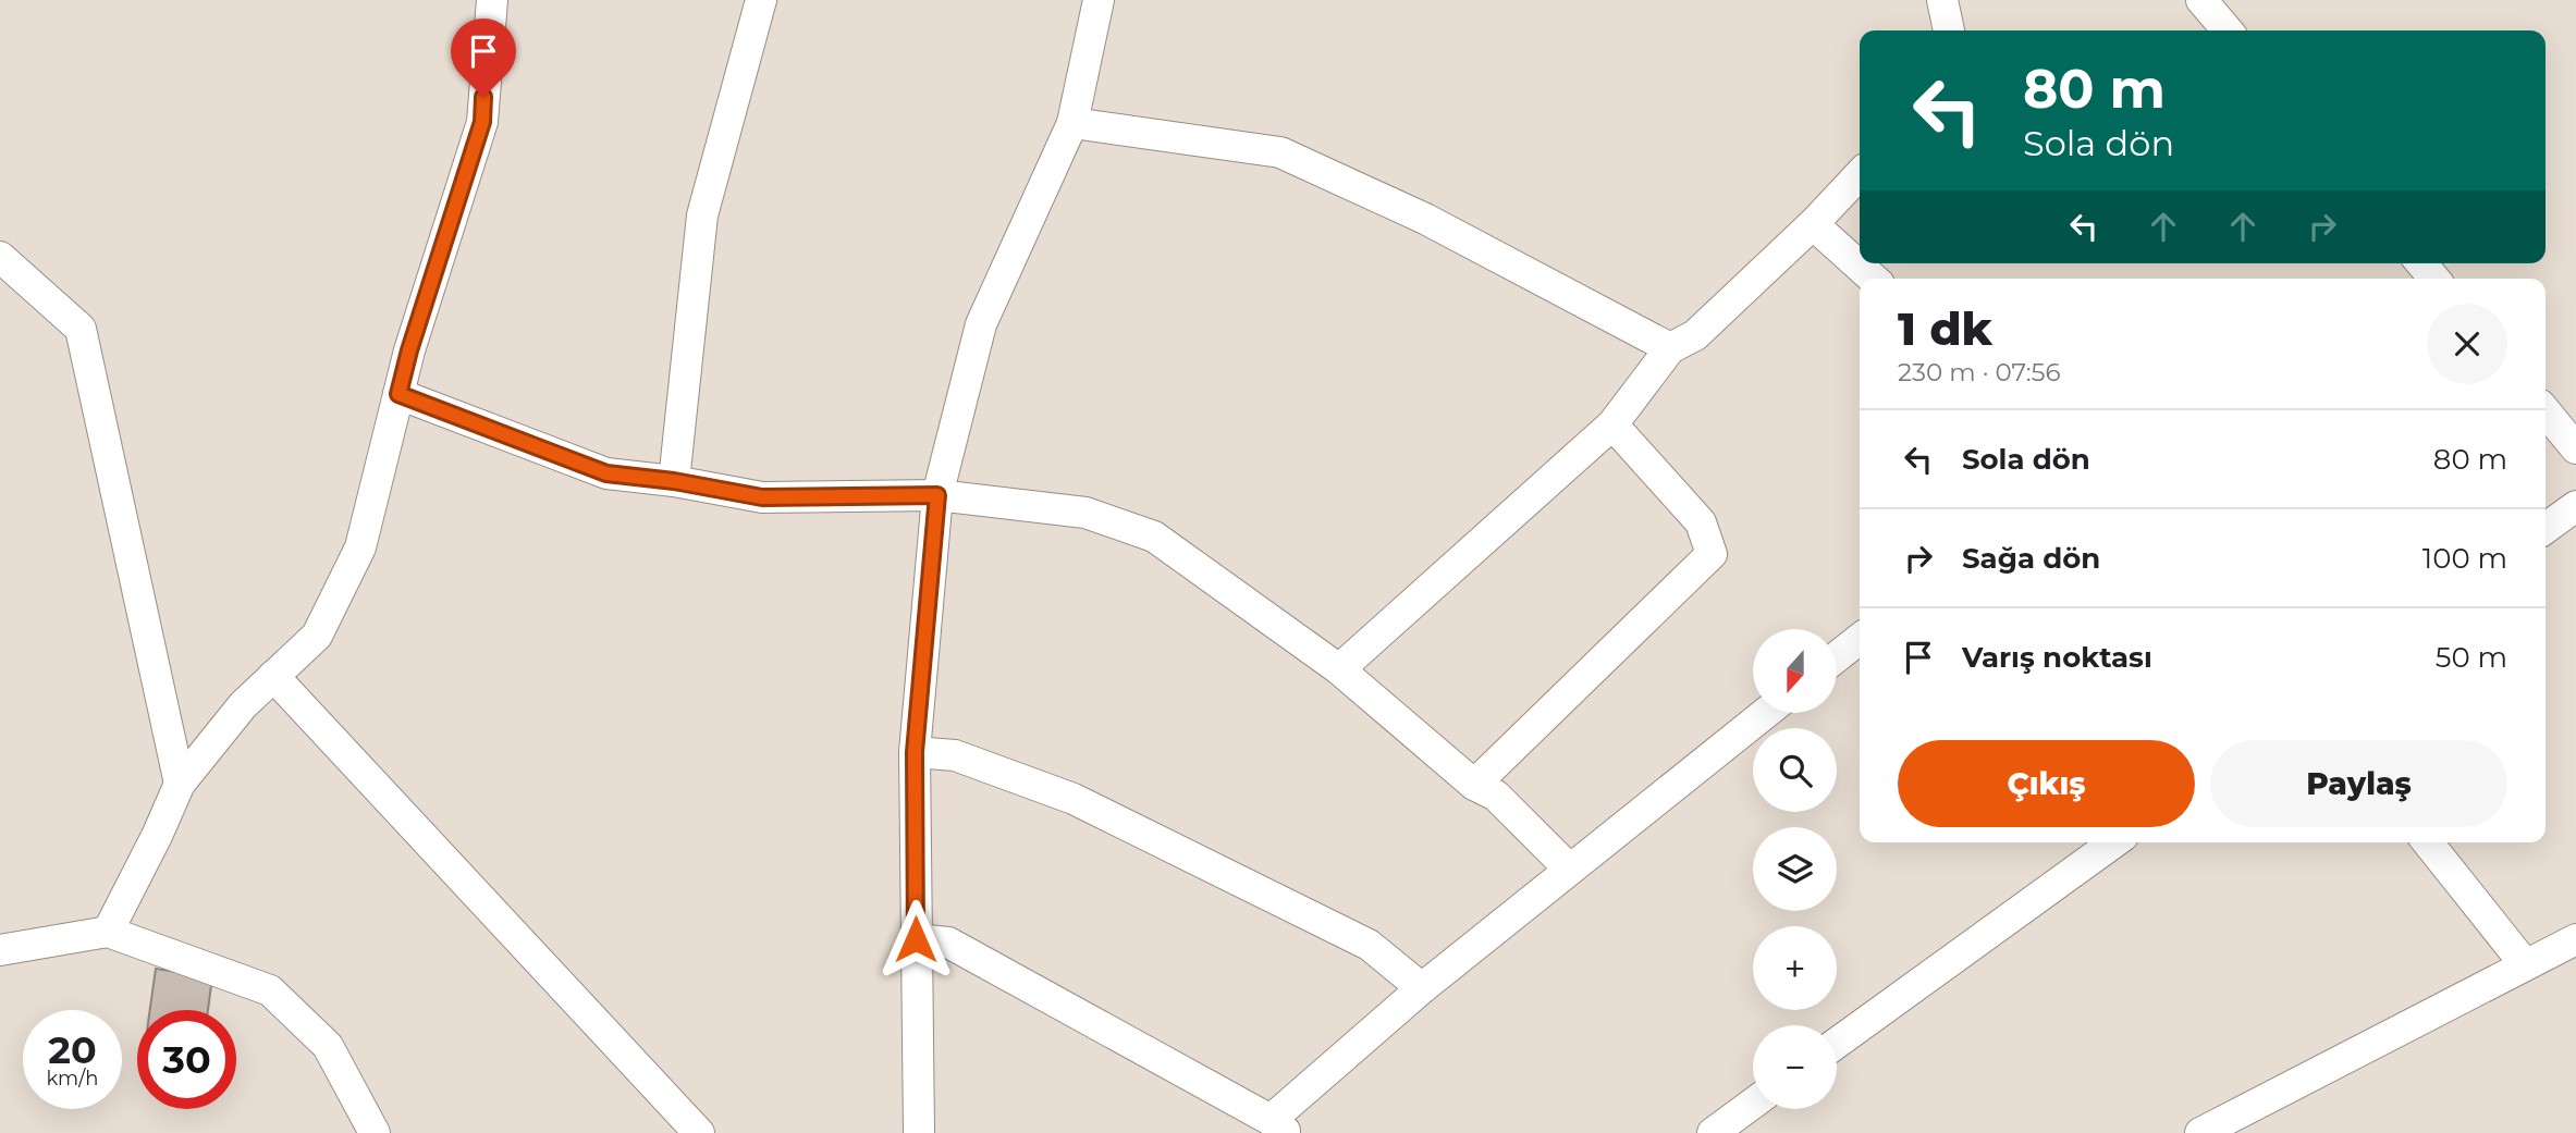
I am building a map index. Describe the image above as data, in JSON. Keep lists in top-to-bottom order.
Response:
{
  "north": "bottom",
  "page": {
    "turn": ["80 m", "Sola dön"],
    "heading": ["1 dk", "230 m · 07:56"],
    "list": [
      {
        "name": "Sola dön",
        "value": "80 m"
      },
      {
        "name": "Sağa dön",
        "value": "100 m"
      },
      {
        "name": "Varış noktası",
        "value": "50 m"
      }
    ],
    "map_buttons": ["+", "−"],
    "buttons": ["Çıkış", "Paylaş"],
    "speed": "20 km/h",
    "limit": "30"
  }
}
